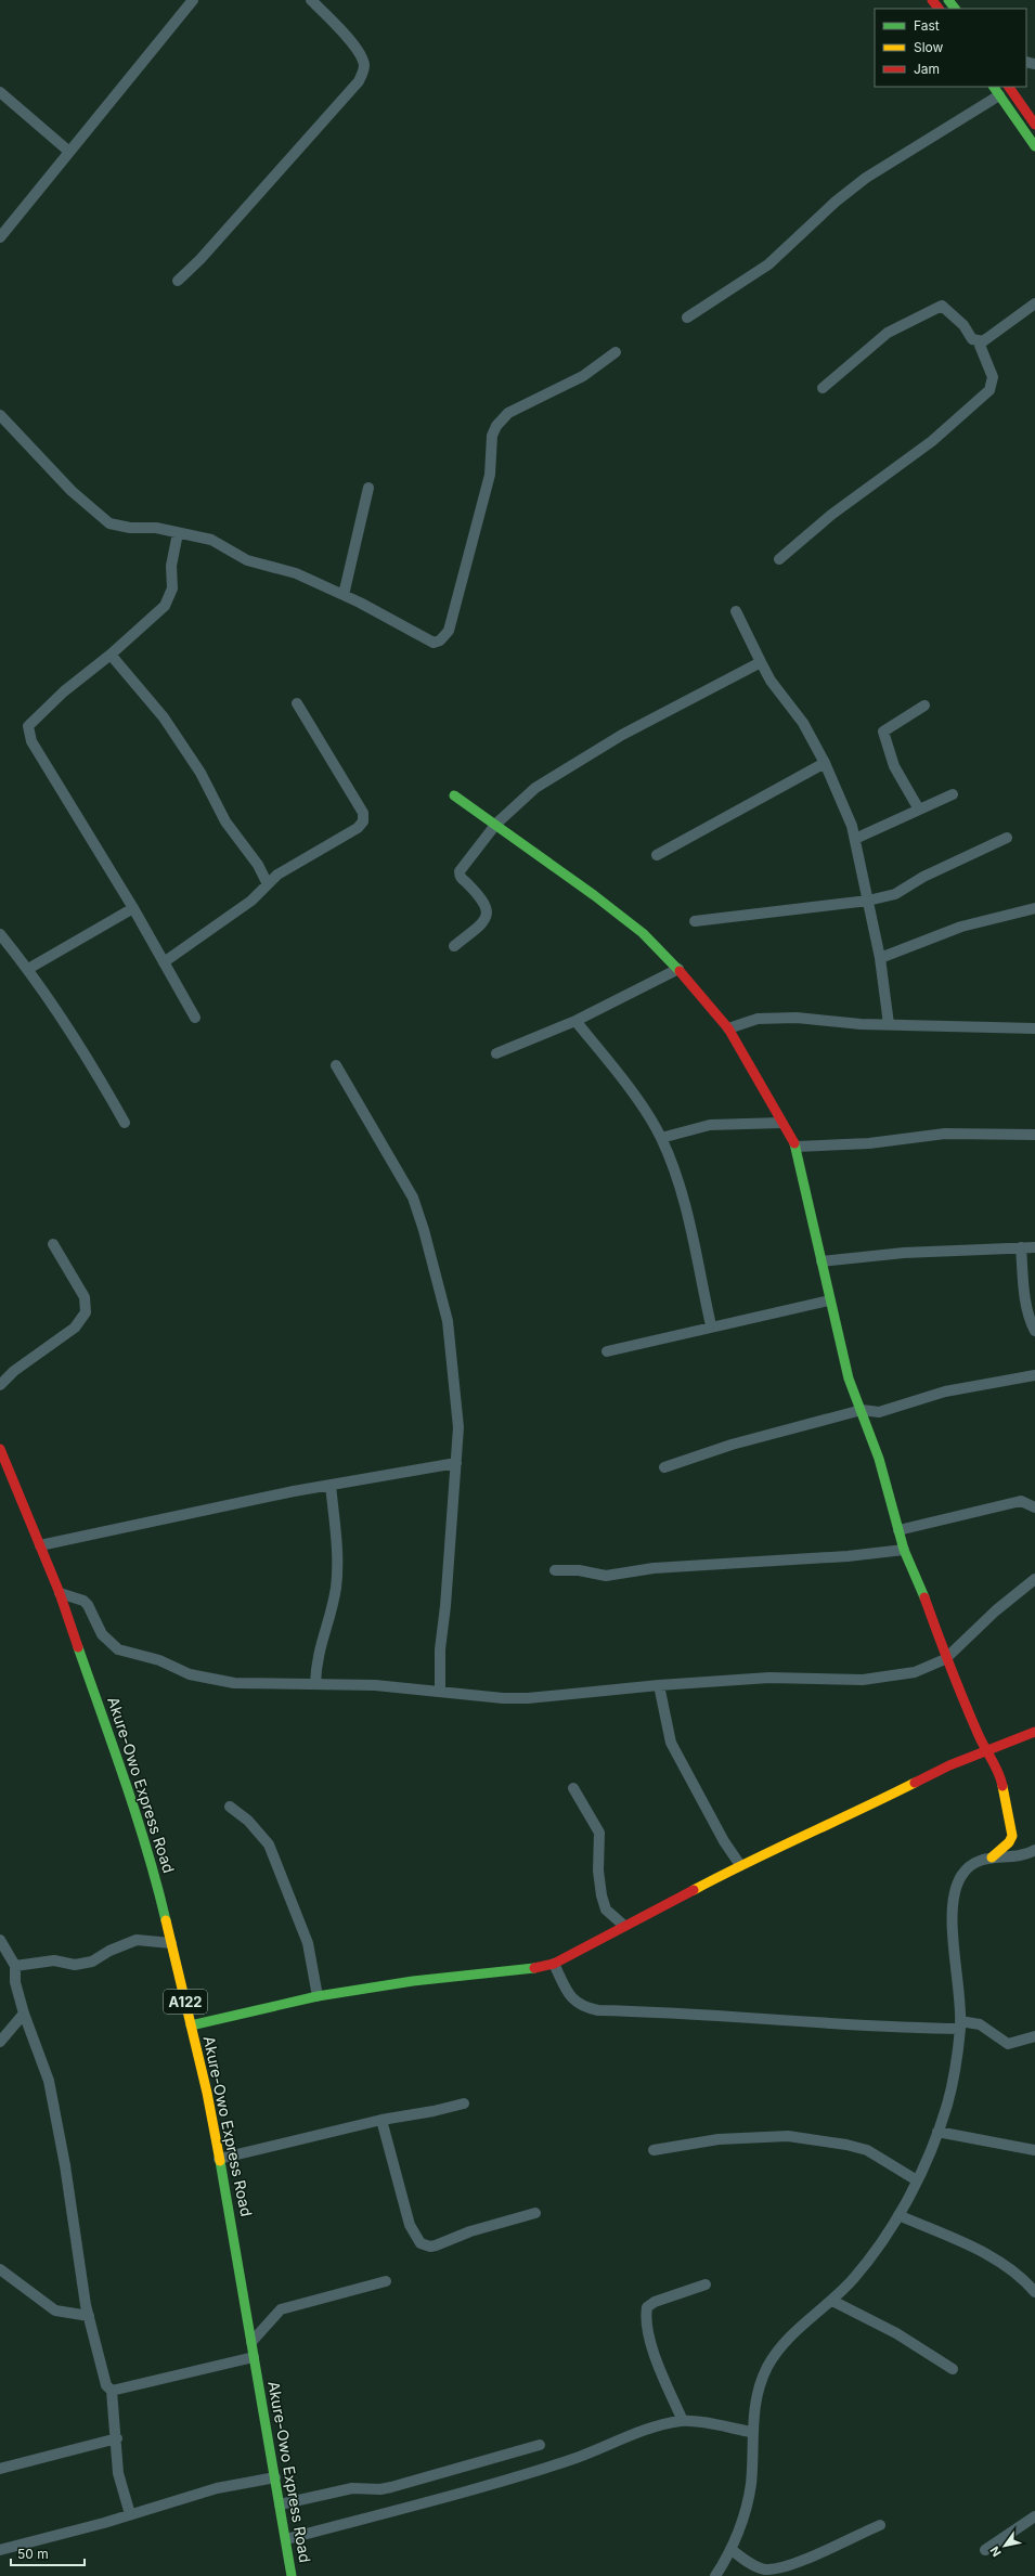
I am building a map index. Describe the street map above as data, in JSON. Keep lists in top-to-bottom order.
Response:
{
  "streets": {
    "main road": ["Akure-Owo Express Road", "A122"]
  },
  "legend": ["Fast", "Slow", "Jam"],
  "scale_bar": "50 m",
  "north": "bottom left"
}
